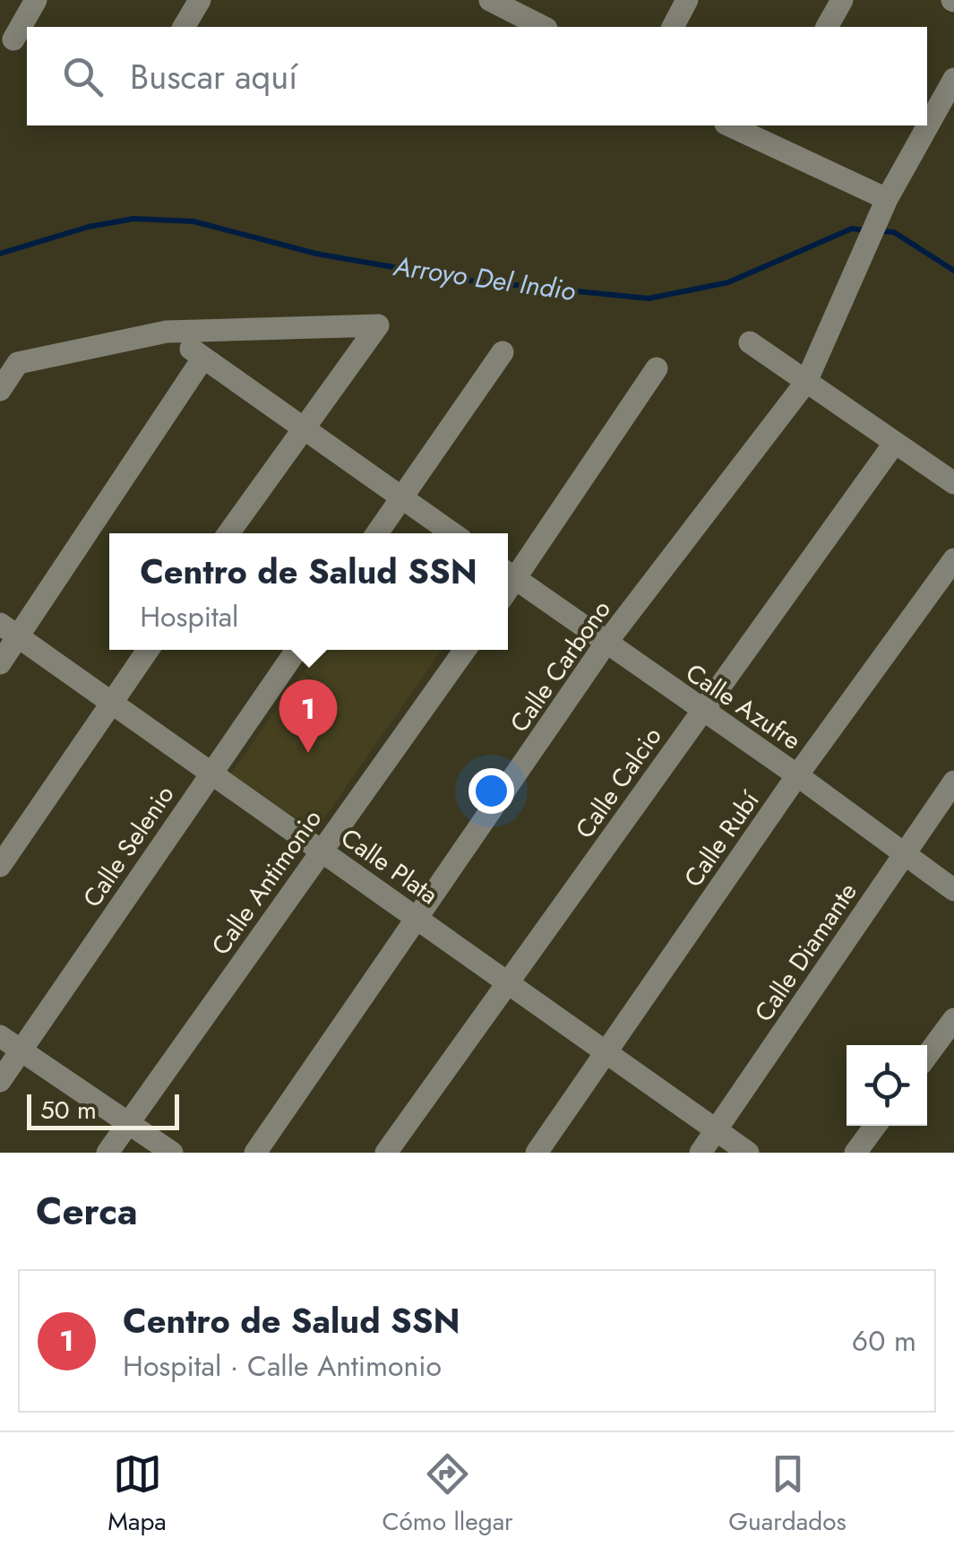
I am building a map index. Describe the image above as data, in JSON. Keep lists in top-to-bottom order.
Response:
{
  "streets": {
    "street": [
      "Calle Carbono",
      "Calle Azufre",
      "Calle Calcio",
      "Calle Rubí",
      "Calle Selenio",
      "Calle Plata",
      "Calle Antimonio",
      "Calle Diamante"
    ]
  },
  "crossings": [
    ["Calle Carbono", "Calle Azufre"],
    ["Calle Carbono", "Calle Plata"],
    ["Calle Azufre", "Calle Calcio"],
    ["Calle Azufre", "Calle Rubí"],
    ["Calle Azufre", "Calle Diamante"],
    ["Calle Calcio", "Calle Plata"],
    ["Calle Rubí", "Calle Plata"],
    ["Calle Selenio", "Calle Plata"],
    ["Calle Plata", "Calle Antimonio"],
    ["Calle Plata", "Calle Diamante"]
  ],
  "water": ["Arroyo Del Indio"],
  "scale_bar": "50 m",
  "page": {
    "search": "Buscar aquí",
    "popup": ["Centro de Salud SSN", "Hospital"],
    "pins": "1",
    "scale": "50 m",
    "heading": "Cerca",
    "list": [
      {
        "mark": "1",
        "name": "Centro de Salud SSN",
        "note": "Hospital · Calle Antimonio",
        "value": "60 m"
      }
    ],
    "nav": ["Mapa", "Cómo llegar", "Guardados"]
  }
}
